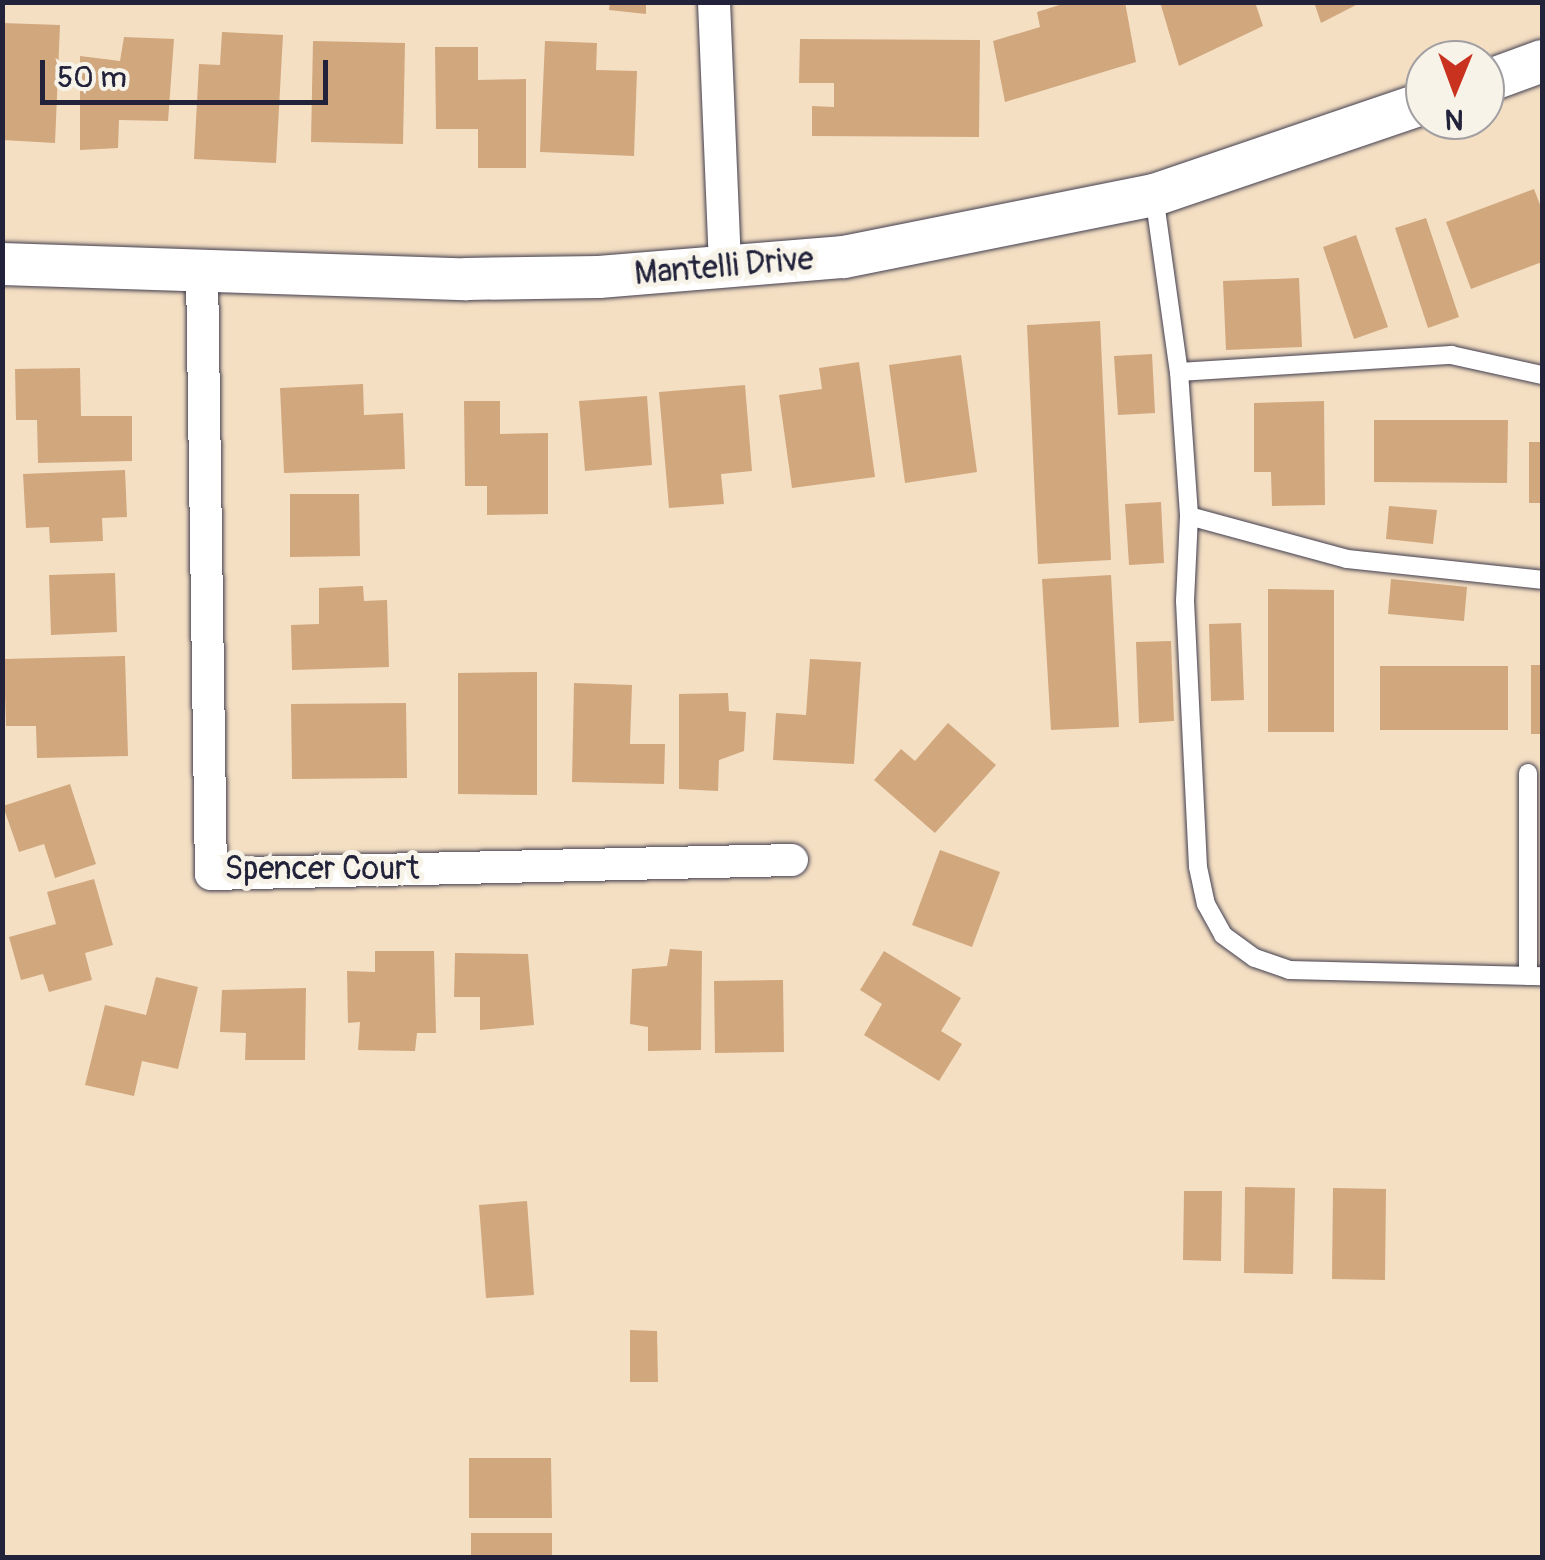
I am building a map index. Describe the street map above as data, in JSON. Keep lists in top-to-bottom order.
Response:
{
  "streets": {
    "street": ["Mantelli Drive", "Spencer Court"]
  },
  "crossings": [
    ["Mantelli Drive", "Spencer Court"]
  ],
  "scale_bar": "50 m",
  "north": "bottom"
}
